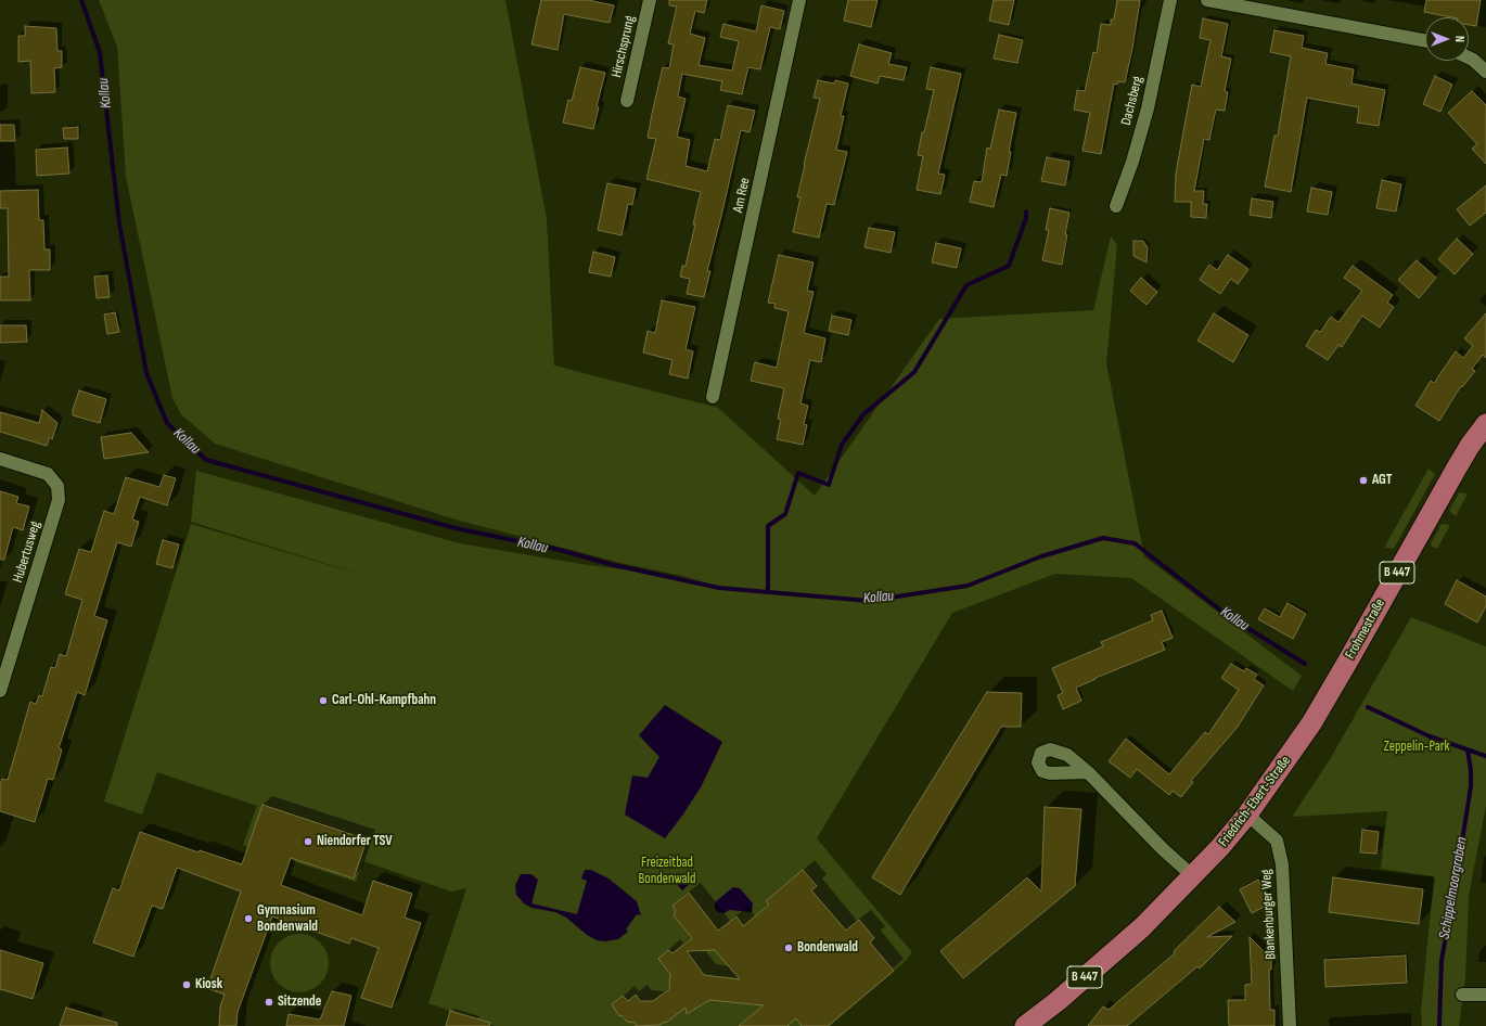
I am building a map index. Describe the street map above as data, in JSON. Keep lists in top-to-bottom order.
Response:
{
  "streets": {
    "main road": ["B 447", "Frohmestraße", "Friedrich-Ebert-Straße"],
    "street": [
      "Hirschsprung",
      "Dachsberg",
      "Am Ree",
      "Hubertusweg",
      "Blankenburger Weg"
    ]
  },
  "crossings": [
    ["Frohmestraße", "Friedrich-Ebert-Straße"],
    ["Friedrich-Ebert-Straße", "Blankenburger Weg"]
  ],
  "water": ["Kollau", "Schippelmoorgraben"],
  "parks": ["Zeppelin-Park", "Freizeitbad Bondenwald"],
  "places": [
    "AGT",
    "Carl-Ohl-Kampfbahn",
    "Niendorfer TSV",
    "Gymnasium Bondenwald",
    "Bondenwald",
    "Kiosk",
    "Sitzende"
  ],
  "north": "right"
}
